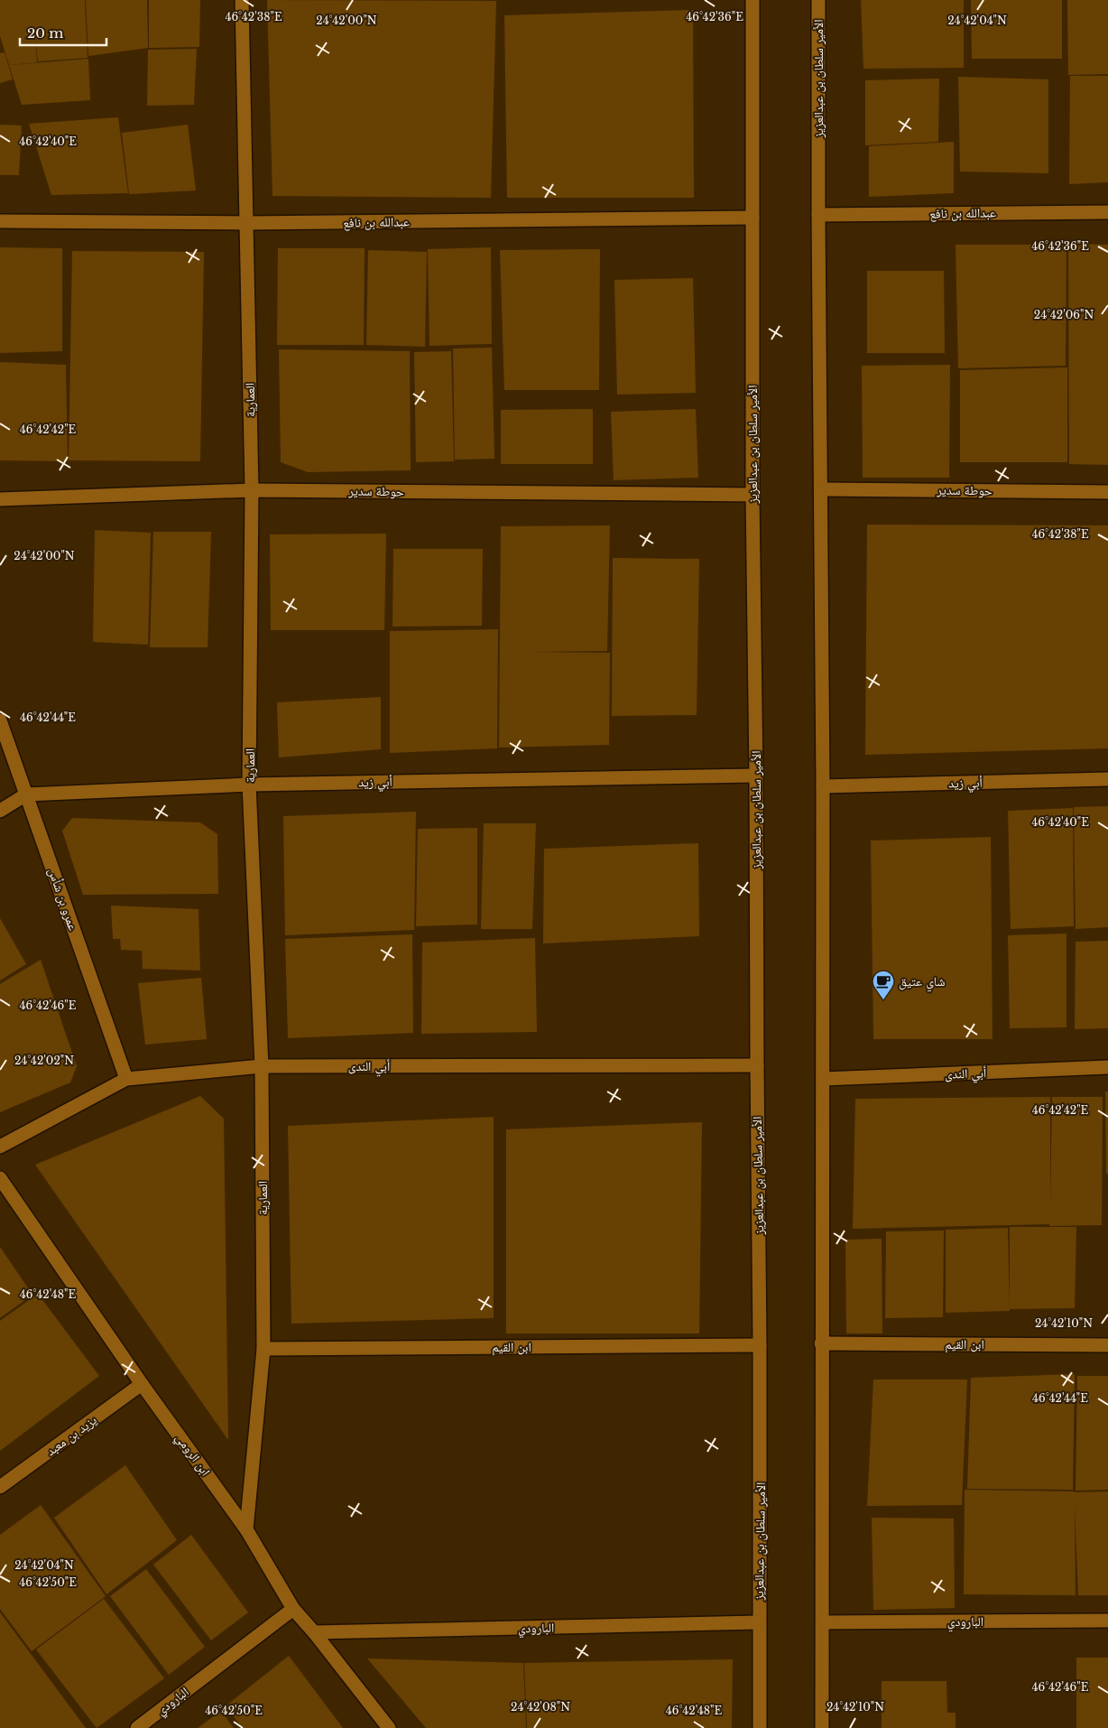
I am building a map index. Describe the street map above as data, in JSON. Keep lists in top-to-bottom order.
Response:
{
  "streets": {
    "street": [
      "الأمير سلطان بن عبدالعزيز",
      "عبدالله بن نافع",
      "العمارية",
      "حوطة سدير",
      "أبي زيد",
      "عمرو بن شأس",
      "أبي الندى",
      "ابن القيم",
      "يزيد بن معبد",
      "ابن الرومي",
      "البارودي"
    ]
  },
  "crossings": [
    ["الأمير سلطان بن عبدالعزيز", "عبدالله بن نافع"],
    ["الأمير سلطان بن عبدالعزيز", "حوطة سدير"],
    ["الأمير سلطان بن عبدالعزيز", "أبي زيد"],
    ["الأمير سلطان بن عبدالعزيز", "أبي الندى"],
    ["الأمير سلطان بن عبدالعزيز", "ابن القيم"],
    ["الأمير سلطان بن عبدالعزيز", "البارودي"],
    ["عبدالله بن نافع", "العمارية"],
    ["العمارية", "حوطة سدير"],
    ["العمارية", "أبي زيد"],
    ["العمارية", "أبي الندى"],
    ["العمارية", "ابن القيم"],
    ["العمارية", "ابن الرومي"],
    ["أبي زيد", "عمرو بن شأس"],
    ["عمرو بن شأس", "أبي الندى"],
    ["يزيد بن معبد", "ابن الرومي"],
    ["ابن الرومي", "البارودي"]
  ],
  "places": {
    "cafe": ["شاي عتيق"]
  },
  "scale_bar": "20 m",
  "coordinates": [
    "46°42'36\"E",
    "46°42'38\"E",
    "24°42'00\"N",
    "24°42'04\"N",
    "46°42'40\"E",
    "24°42'06\"N",
    "46°42'42\"E",
    "46°42'44\"E",
    "46°42'46\"E",
    "24°42'02\"N",
    "46°42'48\"E",
    "24°42'10\"N",
    "46°42'50\"E",
    "24°42'08\"N"
  ]
}
